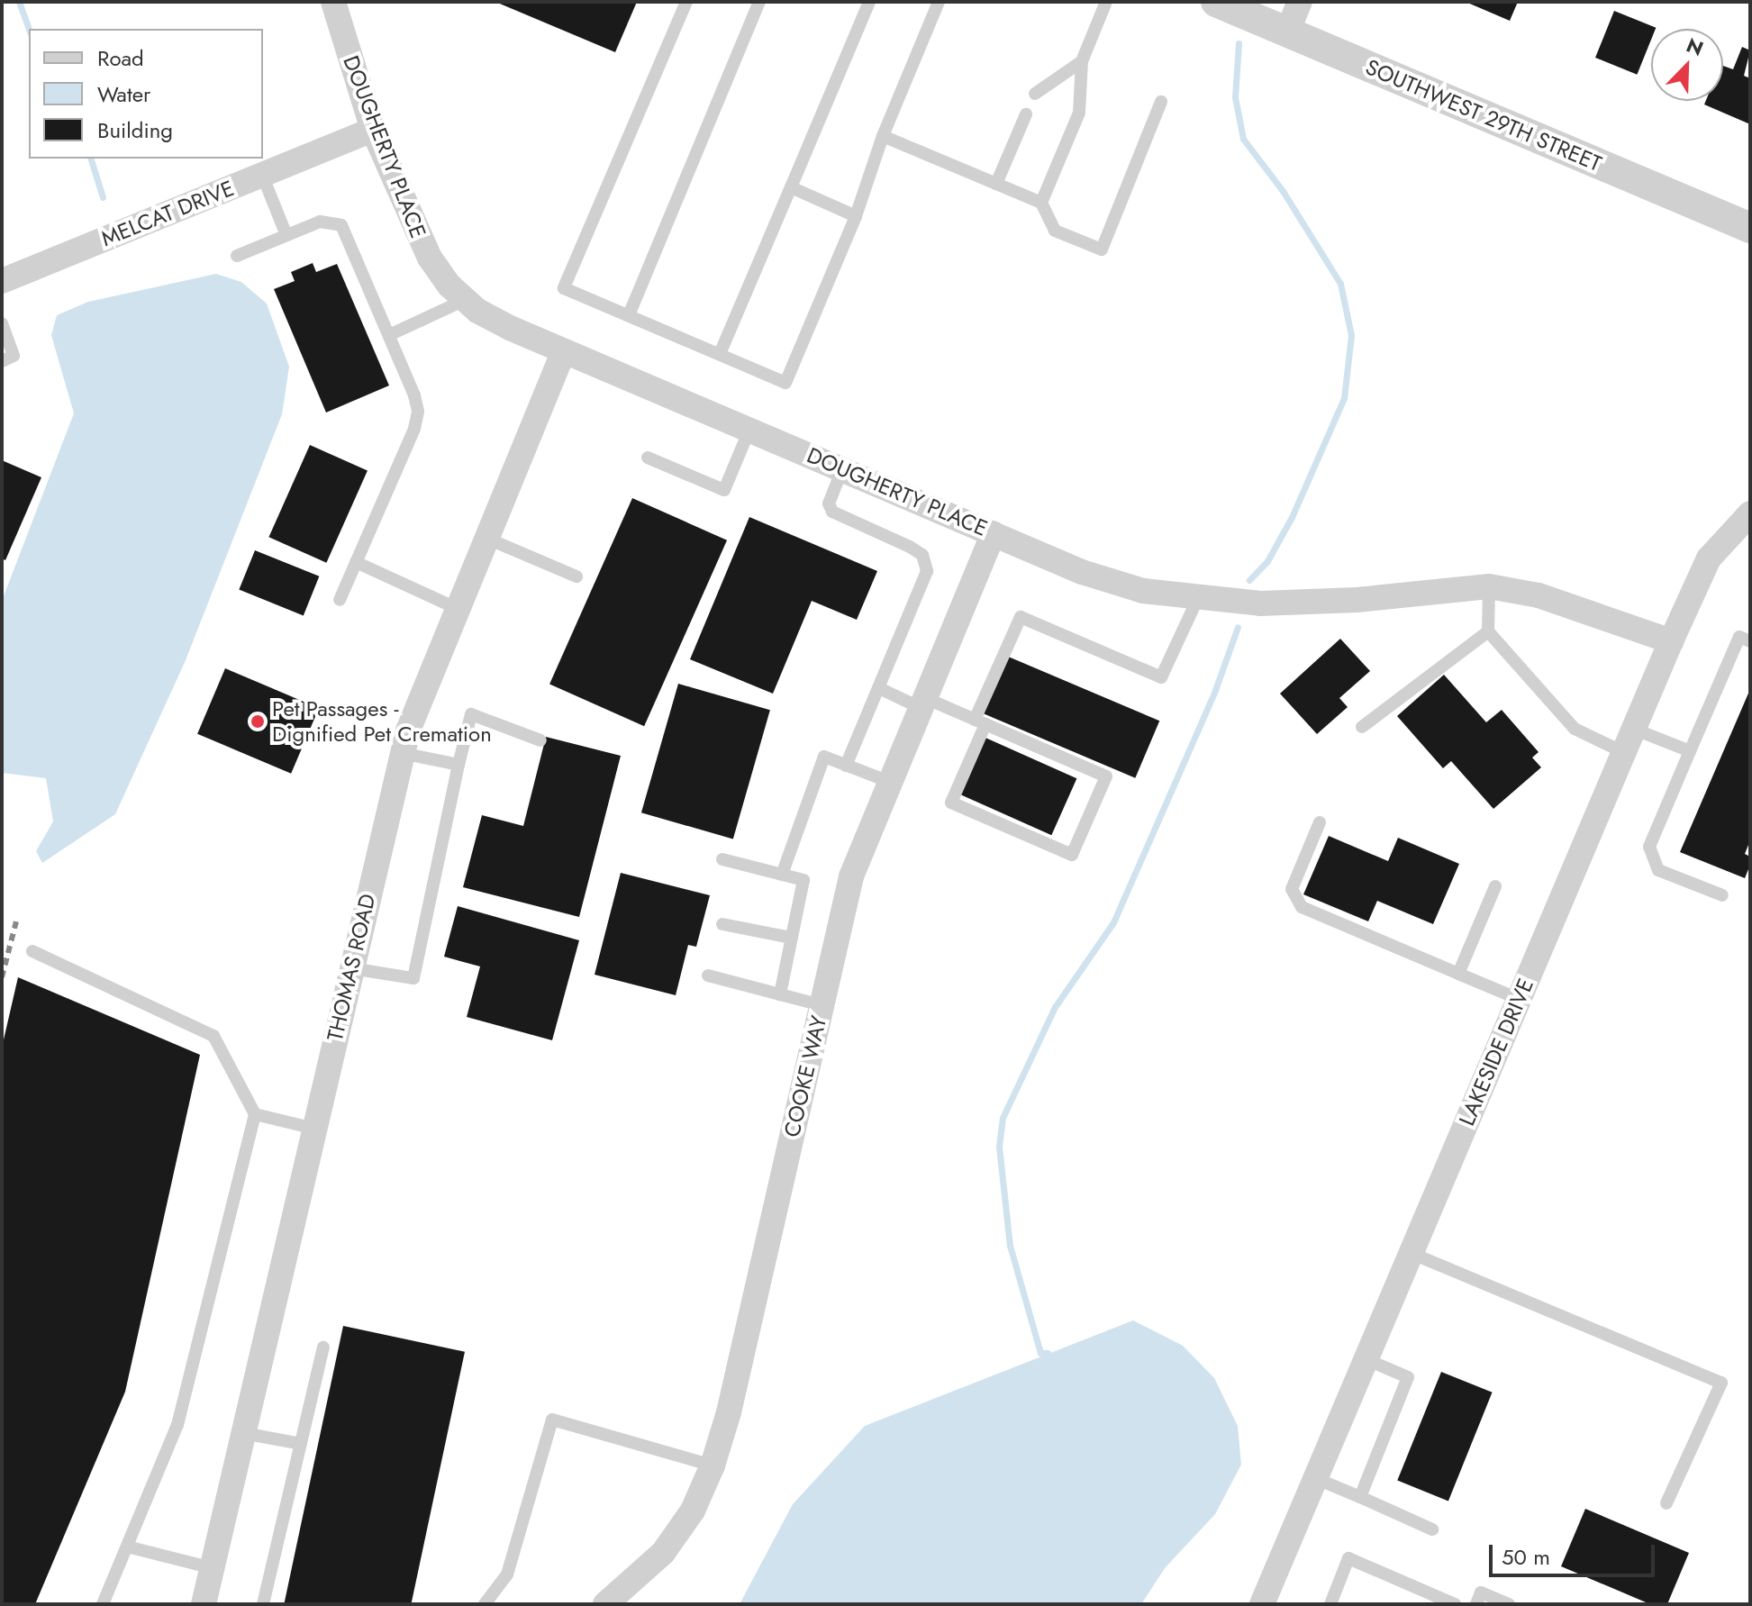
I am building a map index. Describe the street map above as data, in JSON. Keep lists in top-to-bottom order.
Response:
{
  "streets": {
    "street": [
      "SOUTHWEST 29TH STREET",
      "DOUGHERTY PLACE",
      "MELCAT DRIVE",
      "THOMAS ROAD",
      "LAKESIDE DRIVE",
      "COOKE WAY"
    ]
  },
  "crossings": [
    ["DOUGHERTY PLACE", "MELCAT DRIVE"],
    ["DOUGHERTY PLACE", "THOMAS ROAD"],
    ["DOUGHERTY PLACE", "LAKESIDE DRIVE"],
    ["DOUGHERTY PLACE", "COOKE WAY"]
  ],
  "places": ["Pet Passages - Dignified Pet Cremation"],
  "legend": ["Road", "Water", "Building"],
  "scale_bar": "50 m",
  "north": "top right"
}
